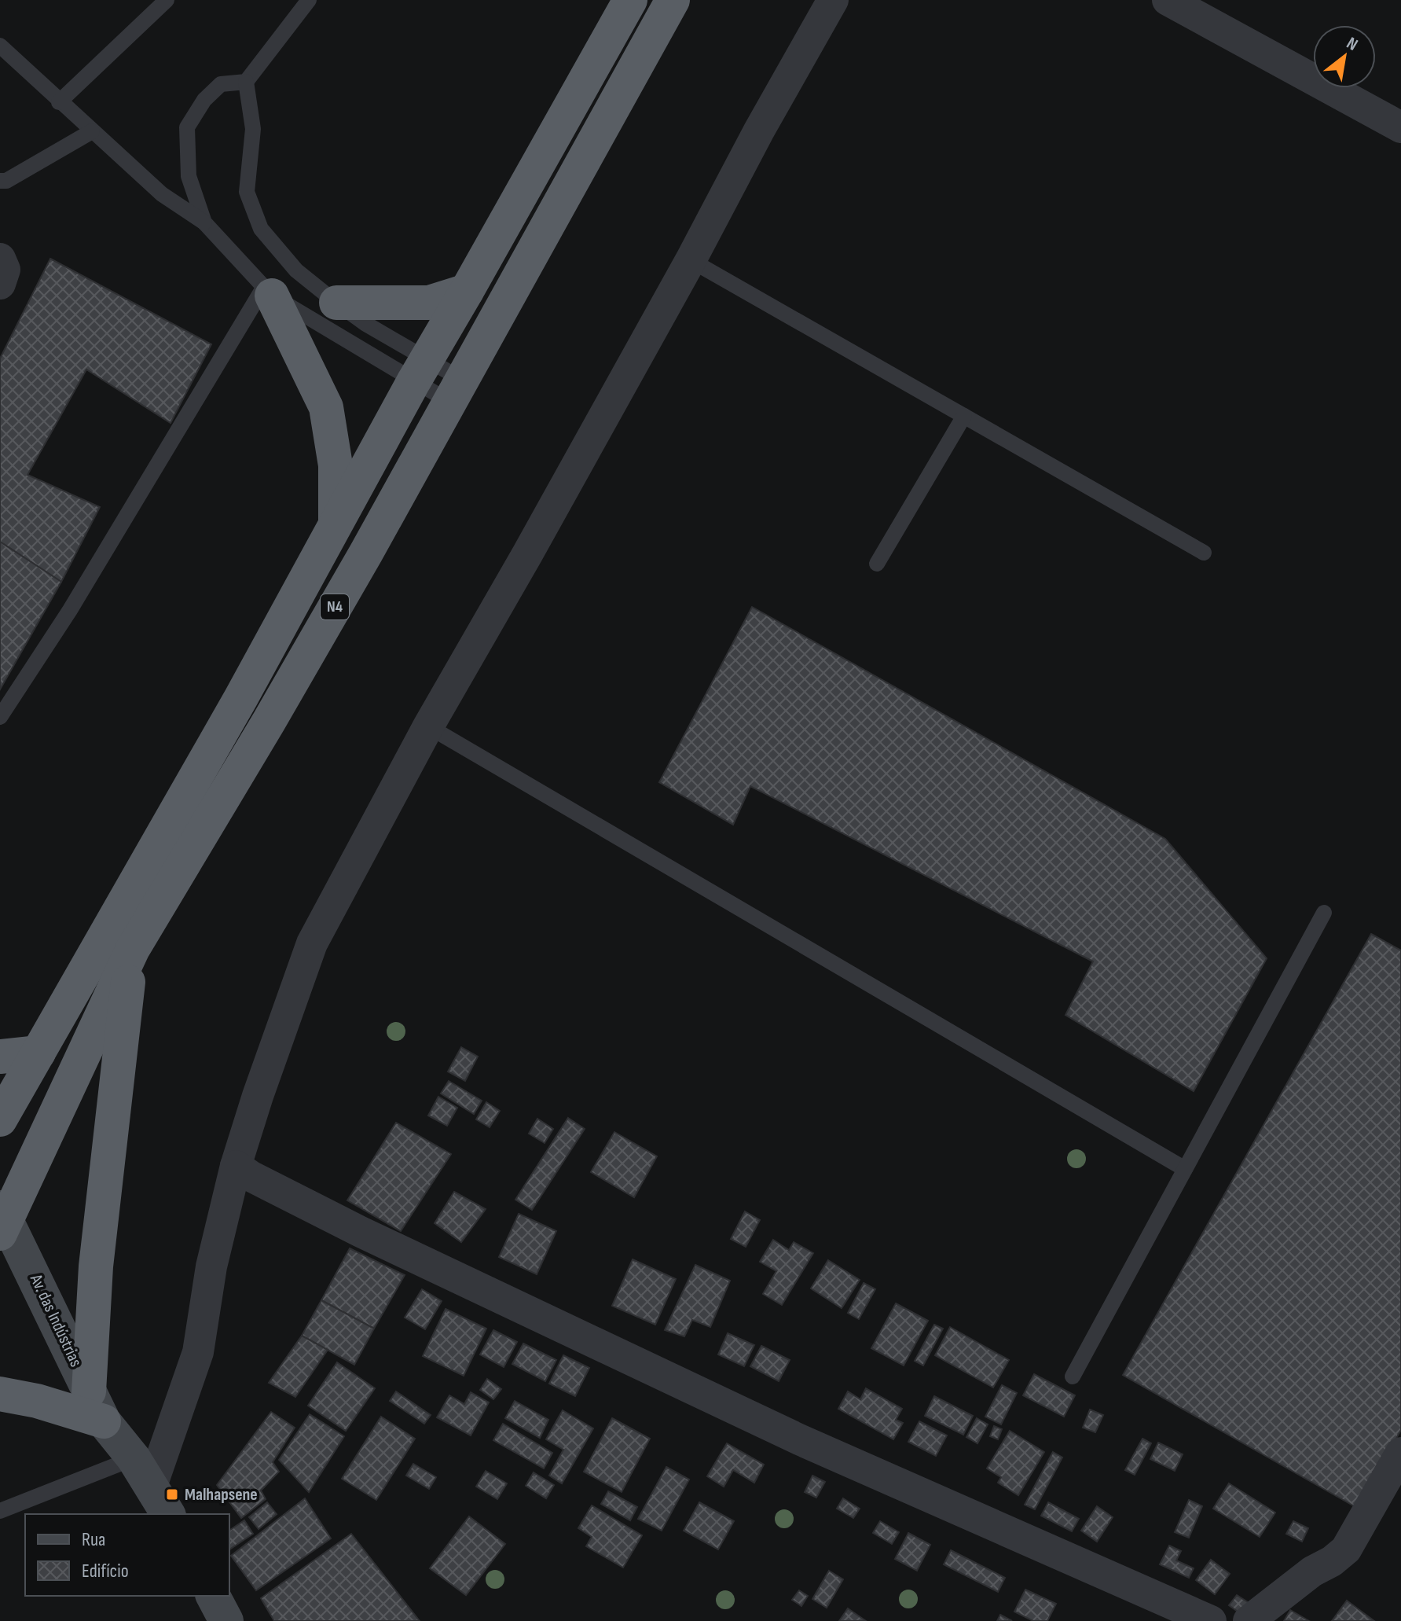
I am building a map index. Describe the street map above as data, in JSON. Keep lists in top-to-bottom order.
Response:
{
  "streets": {
    "highway": ["N4"],
    "main road": ["Av. das Indústrias"]
  },
  "crossings": [
    ["N4", "Av. das Indústrias"]
  ],
  "places": {
    "transit": ["Malhapsene"]
  },
  "legend": ["Rua", "Edifício"],
  "north": "top right"
}
